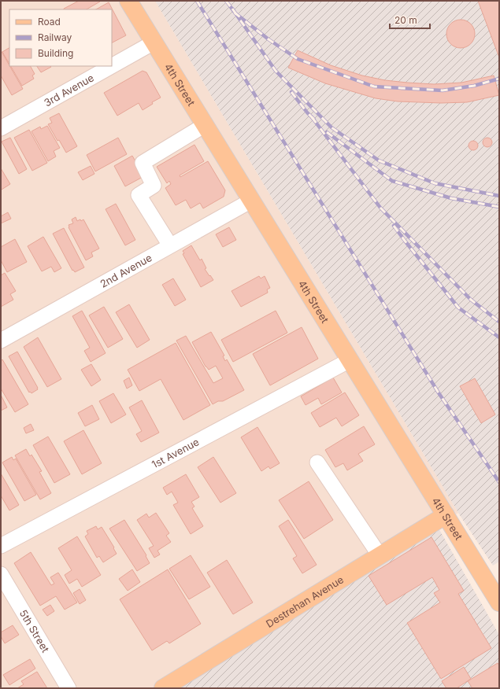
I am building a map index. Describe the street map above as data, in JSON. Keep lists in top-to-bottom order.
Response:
{
  "streets": {
    "main road": ["4th Street", "Destrehan Avenue"],
    "street": [
      "3rd Avenue",
      "2nd Avenue",
      "1st Avenue",
      "5th Street"
    ]
  },
  "crossings": [
    ["4th Street", "3rd Avenue"],
    ["4th Street", "2nd Avenue"],
    ["4th Street", "1st Avenue"],
    ["4th Street", "Destrehan Avenue"]
  ],
  "legend": ["Road", "Railway", "Building"],
  "scale_bar": "20 m"
}
